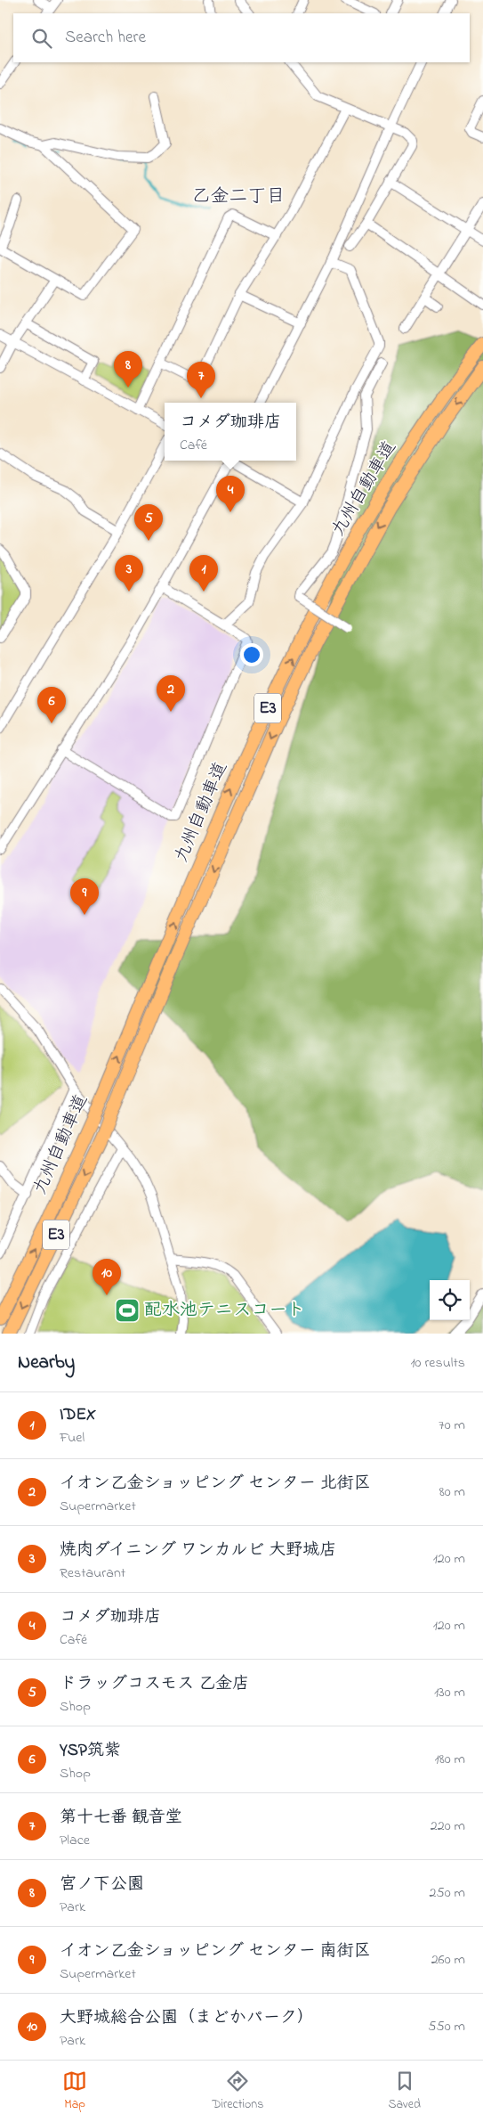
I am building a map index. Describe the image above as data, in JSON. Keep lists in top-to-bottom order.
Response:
{
  "streets": {
    "highway": ["九州自動車道", "E3"]
  },
  "districts": ["乙金二丁目"],
  "places": {
    "sports": ["配水池テニスコート"]
  },
  "page": {
    "search": "Search here",
    "pins": [
      "8",
      "7",
      "4",
      "5",
      "1",
      "3",
      "2",
      "6",
      "9",
      "10"
    ],
    "popup": ["コメダ珈琲店", "Café"],
    "heading": ["Nearby", "10 results"],
    "list": [
      {
        "mark": "1",
        "name": "IDEX",
        "note": "Fuel",
        "value": "70 m"
      },
      {
        "mark": "2",
        "name": "イオン乙金ショッピング センター 北街区",
        "note": "Supermarket",
        "value": "80 m"
      },
      {
        "mark": "3",
        "name": "焼肉ダイニング ワンカルビ 大野城店",
        "note": "Restaurant",
        "value": "120 m"
      },
      {
        "mark": "4",
        "name": "コメダ珈琲店",
        "note": "Café",
        "value": "120 m"
      },
      {
        "mark": "5",
        "name": "ドラッグコスモス 乙金店",
        "note": "Shop",
        "value": "130 m"
      },
      {
        "mark": "6",
        "name": "YSP筑紫",
        "note": "Shop",
        "value": "180 m"
      },
      {
        "mark": "7",
        "name": "第十七番 観音堂",
        "note": "Place",
        "value": "220 m"
      },
      {
        "mark": "8",
        "name": "宮ノ下公園",
        "note": "Park",
        "value": "250 m"
      },
      {
        "mark": "9",
        "name": "イオン乙金ショッピング センター 南街区",
        "note": "Supermarket",
        "value": "260 m"
      },
      {
        "mark": "10",
        "name": "大野城総合公園（まどかパーク）",
        "note": "Park",
        "value": "550 m"
      }
    ],
    "nav": ["Map", "Directions", "Saved"]
  }
}
